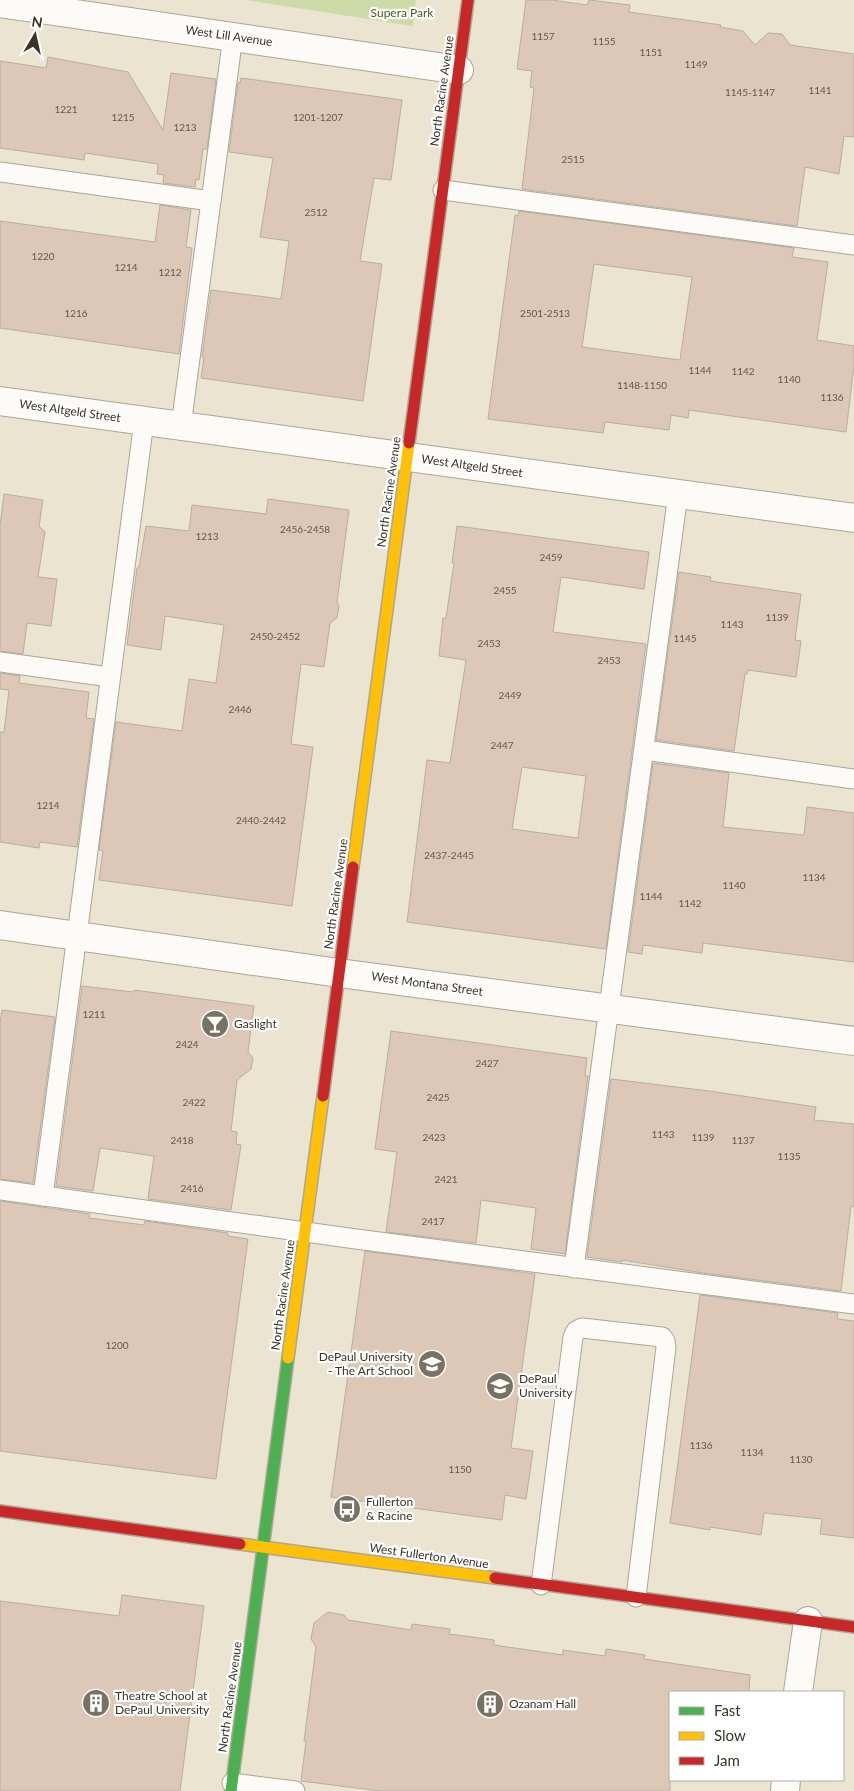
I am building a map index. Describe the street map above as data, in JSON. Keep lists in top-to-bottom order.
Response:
{
  "streets": {
    "street": [
      "West Lill Avenue",
      "North Racine Avenue",
      "West Altgeld Street",
      "West Montana Street",
      "West Fullerton Avenue"
    ]
  },
  "crossings": [
    ["West Lill Avenue", "North Racine Avenue"],
    ["North Racine Avenue", "West Altgeld Street"],
    ["North Racine Avenue", "West Montana Street"],
    ["North Racine Avenue", "West Fullerton Avenue"]
  ],
  "parks": ["Supera Park"],
  "places": {
    "bar": ["Gaslight"],
    "school or university": ["DePaul University - The Art School", "DePaul University"],
    "bus stop": ["Fullerton & Racine"],
    "building": ["Theatre School at DePaul University", "Ozanam Hall"]
  },
  "house_numbers": [
    "1157",
    "1155",
    "1151",
    "1149",
    "1141",
    "1145-1147",
    "1221",
    "1215",
    "1201-1207",
    "1213",
    "2515",
    "2512",
    "1220",
    "1214",
    "1212",
    "1216",
    "2501-2513",
    "1144",
    "1142",
    "1140",
    "1148-1150",
    "1136",
    "2456-2458",
    "1213",
    "2459",
    "2455",
    "1139",
    "1143",
    "2450-2452",
    "1145",
    "2453",
    "2453",
    "2449",
    "2446",
    "2447",
    "1214",
    "2440-2442",
    "2437-2445",
    "1134",
    "1140",
    "1144",
    "1142",
    "1211",
    "2424",
    "2427",
    "2425",
    "2422",
    "1143",
    "2423",
    "1139",
    "2418",
    "1137",
    "1135",
    "2421",
    "2416",
    "2417",
    "1200",
    "1136",
    "1134",
    "1130",
    "1150"
  ],
  "legend": ["Fast", "Slow", "Jam"],
  "north": "top"
}
